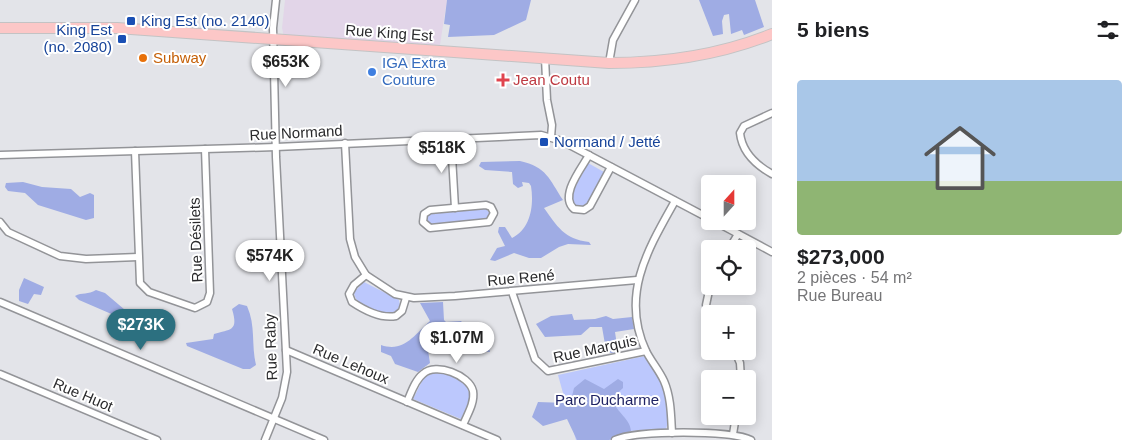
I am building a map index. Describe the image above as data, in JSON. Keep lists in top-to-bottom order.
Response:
{
  "streets": {
    "main road": ["Rue King Est"],
    "street": [
      "Rue Normand",
      "Rue Désilets",
      "Rue René",
      "Rue Raby",
      "Rue Marquis",
      "Rue Lehoux",
      "Rue Huot"
    ]
  },
  "crossings": [
    ["Rue King Est", "Rue Raby"],
    ["Rue Normand", "Rue Désilets"],
    ["Rue Normand", "Rue René"],
    ["Rue Normand", "Rue Raby"],
    ["Rue René", "Rue Marquis"],
    ["Rue Raby", "Rue Lehoux"]
  ],
  "parks": ["Parc Ducharme"],
  "places": {
    "transit": ["King Est (no. 2140)", "King Est (no. 2080)", "Normand / Jetté"],
    "other": ["Subway", "IGA Extra Couture"],
    "health": ["Jean Coutu"]
  },
  "north": "top",
  "page": {
    "heading": "5 biens",
    "price": [
      "$653K",
      "$518K",
      "$574K",
      "$273K",
      "$1.07M"
    ],
    "list": [
      {
        "name": "$273,000",
        "note": "2 pièces · 54 m² · Rue Bureau"
      }
    ],
    "map_buttons": ["+", "−"]
  }
}
